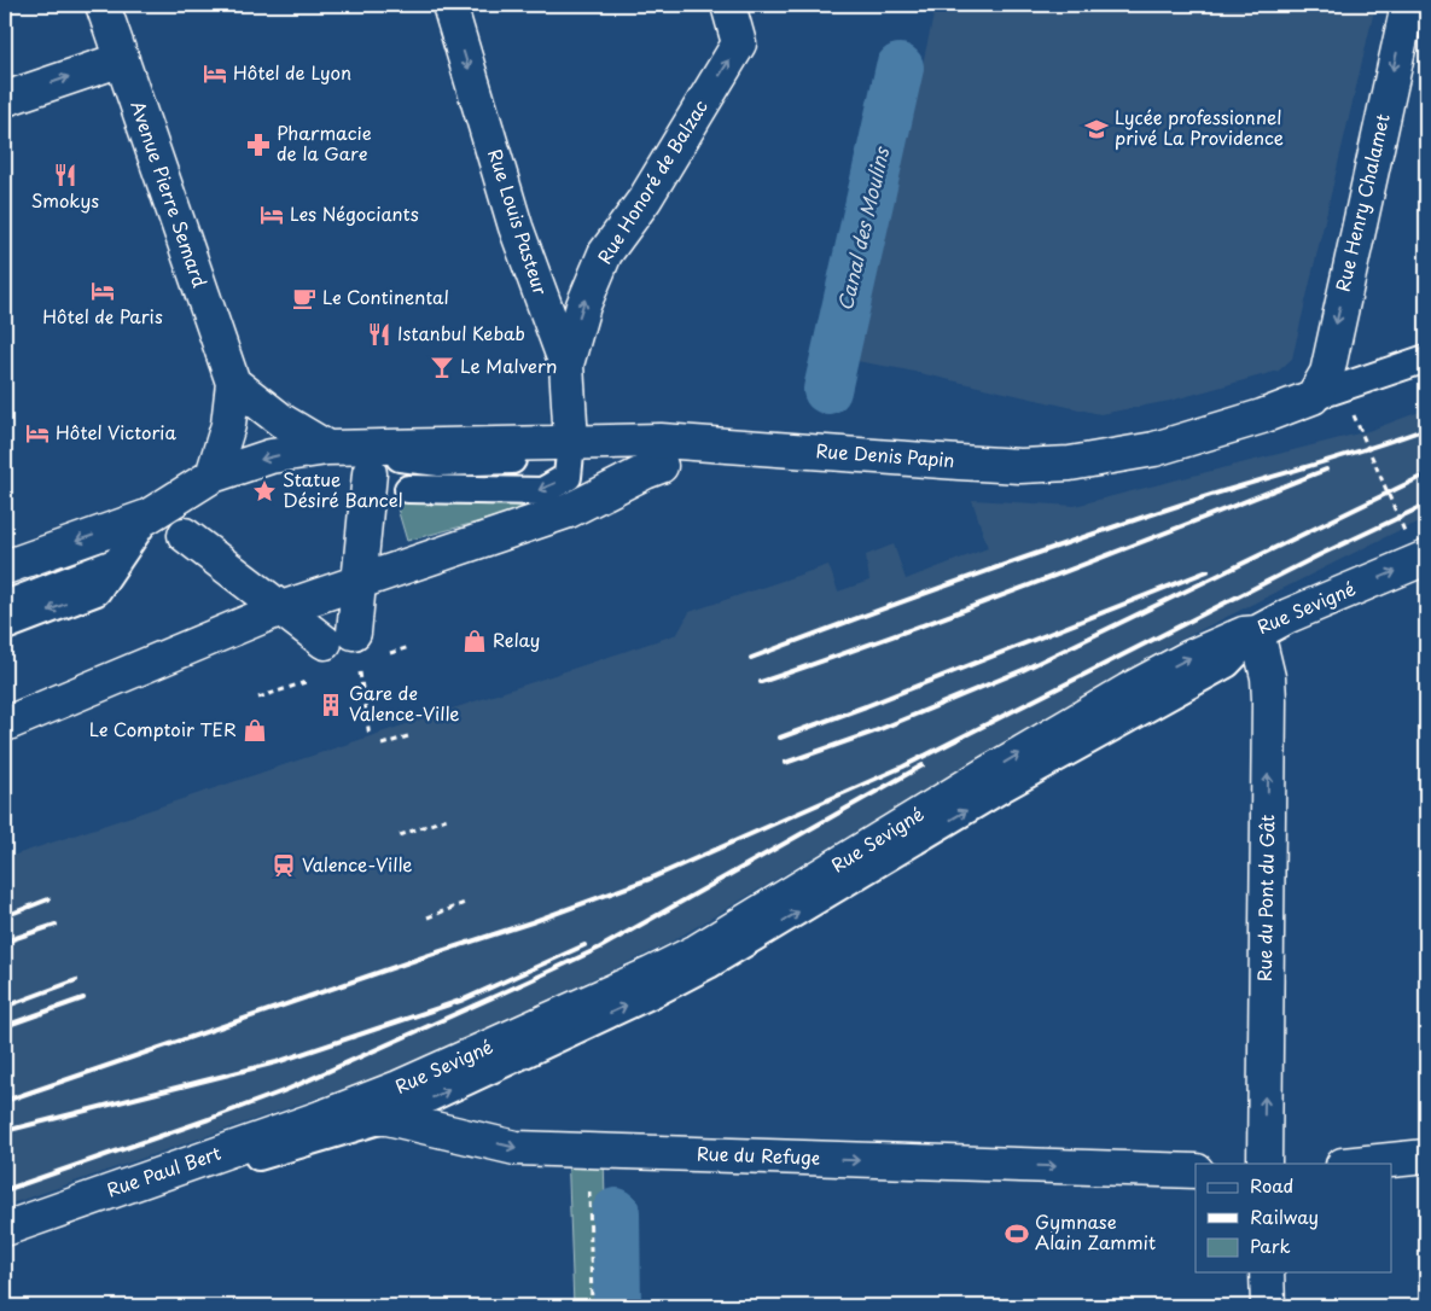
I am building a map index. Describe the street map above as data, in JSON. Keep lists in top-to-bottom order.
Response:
{
  "streets": {
    "street": [
      "Rue Honoré de Balzac",
      "Avenue Pierre Semard",
      "Rue Henry Chalamet",
      "Rue Louis Pasteur",
      "Rue Denis Papin",
      "Rue Sevigné",
      "Rue du Pont du Gât",
      "Rue du Refuge",
      "Rue Paul Bert"
    ]
  },
  "crossings": [
    ["Rue Honoré de Balzac", "Rue Louis Pasteur"],
    ["Rue Henry Chalamet", "Rue Denis Papin"],
    ["Rue Louis Pasteur", "Rue Denis Papin"],
    ["Rue Sevigné", "Rue du Pont du Gât"],
    ["Rue Sevigné", "Rue du Refuge"],
    ["Rue Sevigné", "Rue Paul Bert"],
    ["Rue du Refuge", "Rue Paul Bert"]
  ],
  "one_way": [
    "Rue Honoré de Balzac",
    "Rue Henry Chalamet",
    "Rue Louis Pasteur",
    "Rue Sevigné",
    "Rue du Pont du Gât",
    "Rue du Refuge"
  ],
  "water": ["Canal des Moulins"],
  "places": {
    "hotel": [
      "Hôtel de Lyon",
      "Les Négociants",
      "Hôtel de Paris",
      "Hôtel Victoria"
    ],
    "school or university": ["Lycée professionnel privé La Providence"],
    "pharmacy": ["Pharmacie de la Gare"],
    "restaurant": ["Smokys", "Istanbul Kebab"],
    "cafe": ["Le Continental"],
    "bar": ["Le Malvern"],
    "place": ["Statue Désiré Bancel"],
    "shop": ["Relay", "Le Comptoir TER"],
    "building": ["Gare de Valence-Ville"],
    "station": ["Valence-Ville"],
    "sports": ["Gymnase Alain Zammit"]
  },
  "legend": ["Road", "Railway", "Park"]
}
